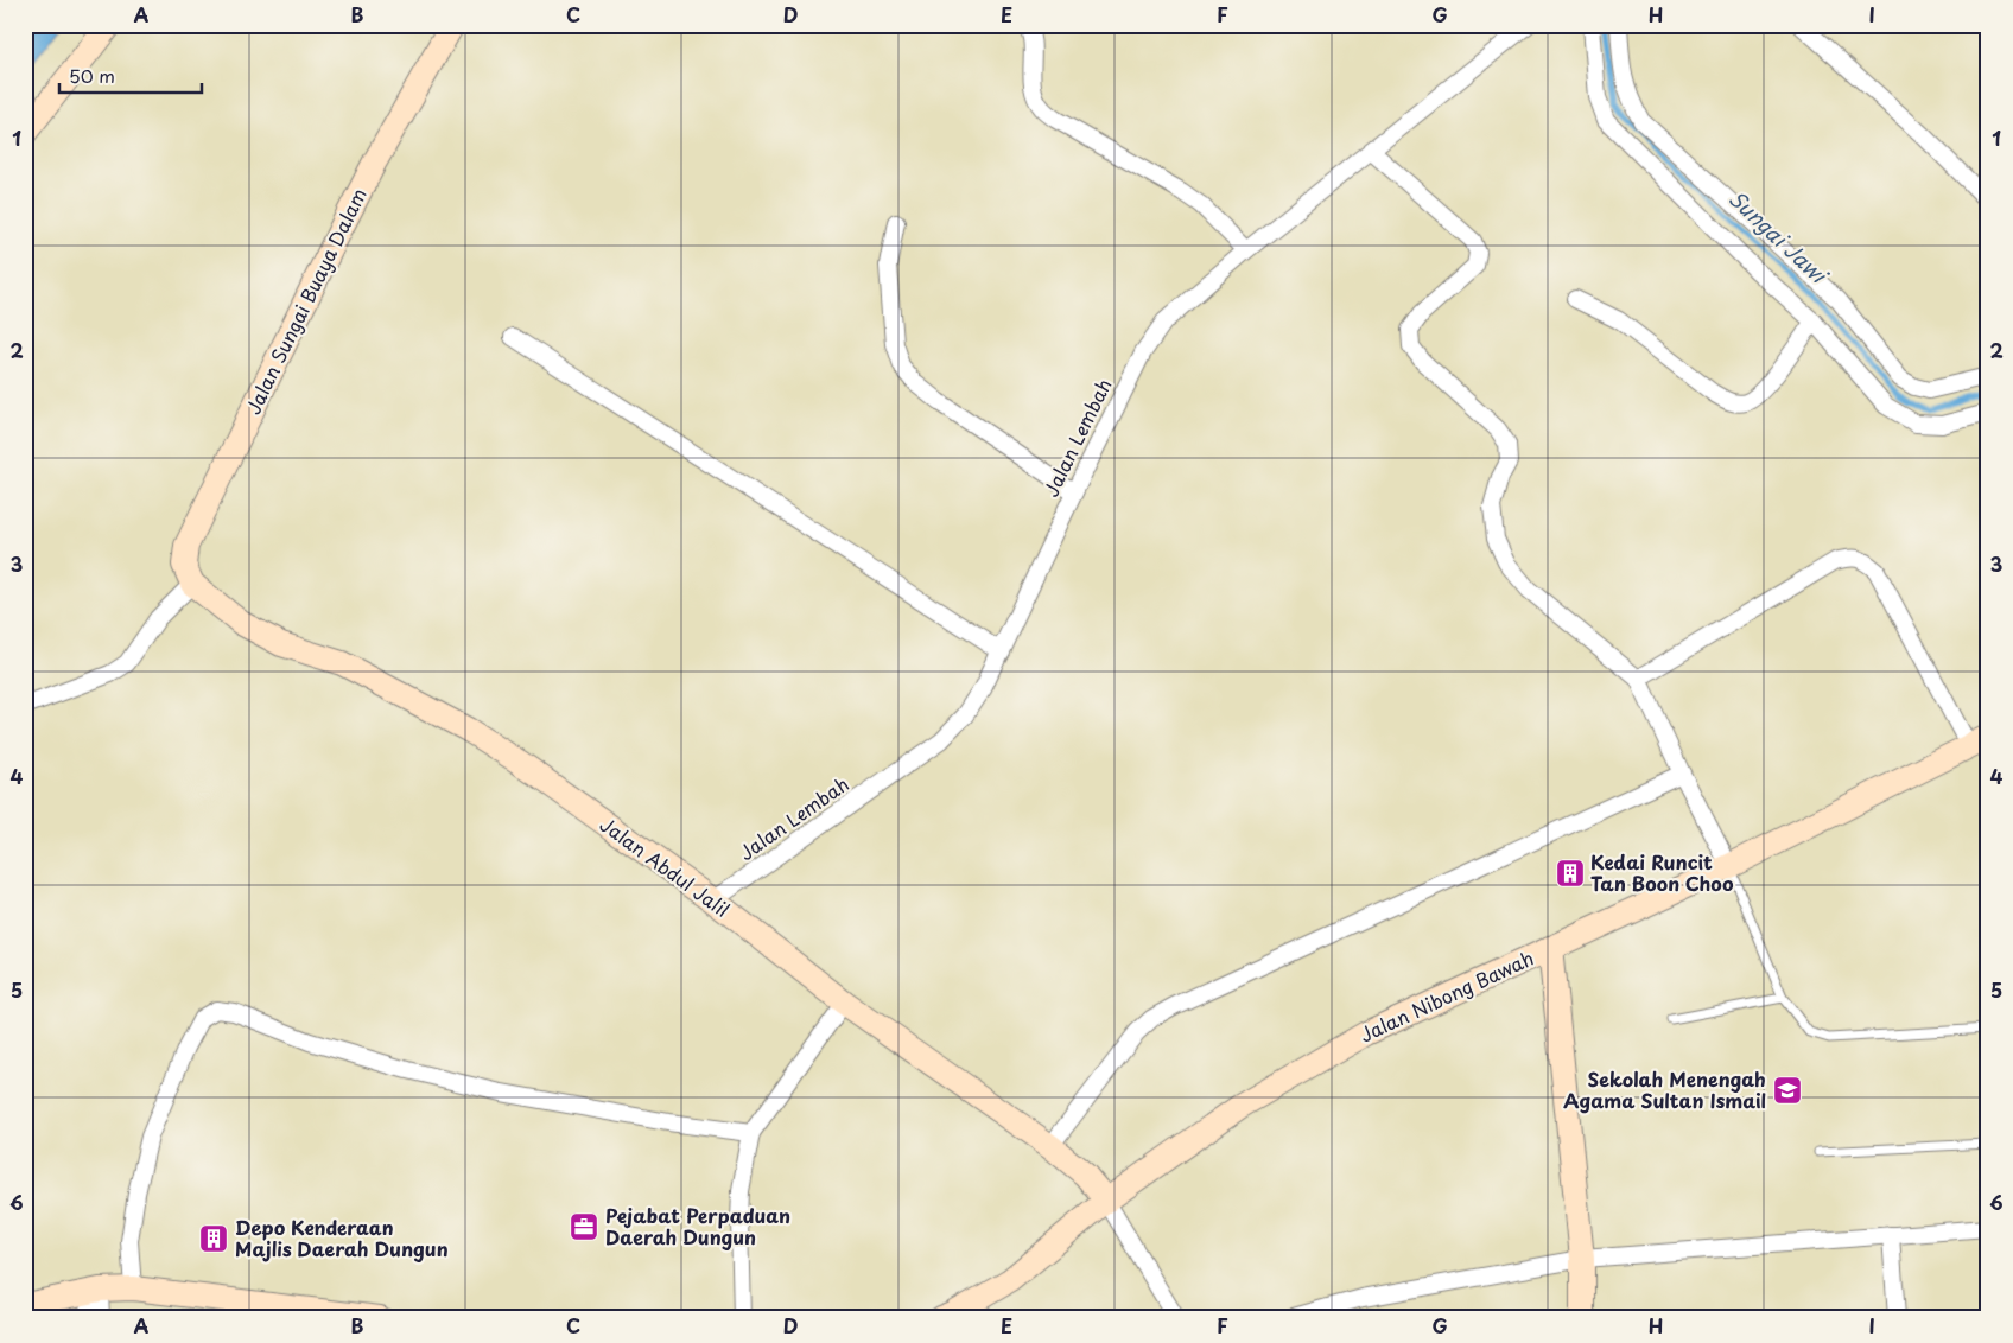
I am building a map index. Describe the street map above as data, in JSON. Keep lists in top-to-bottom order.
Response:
{
  "streets": {
    "street": [
      "Jalan Sungai Buaya Dalam",
      "Jalan Lembah",
      "Jalan Abdul Jalil",
      "Jalan Nibong Bawah"
    ]
  },
  "crossings": [
    ["Jalan Sungai Buaya Dalam", "Jalan Abdul Jalil"],
    ["Jalan Lembah", "Jalan Abdul Jalil"],
    ["Jalan Abdul Jalil", "Jalan Nibong Bawah"]
  ],
  "water": ["Sungai Jawi"],
  "places": {
    "building": ["Kedai Runcit Tan Boon Choo", "Depo Kenderaan Majlis Daerah Dungun"],
    "school or university": ["Sekolah Menengah Agama Sultan Ismail"],
    "office": ["Pejabat Perpaduan Daerah Dungun"]
  },
  "scale_bar": "50 m",
  "grid": {
    "columns": [
      "A",
      "B",
      "C",
      "D",
      "E",
      "F",
      "G",
      "H",
      "I"
    ],
    "rows": [
      "1",
      "2",
      "3",
      "4",
      "5",
      "6"
    ]
  }
}
